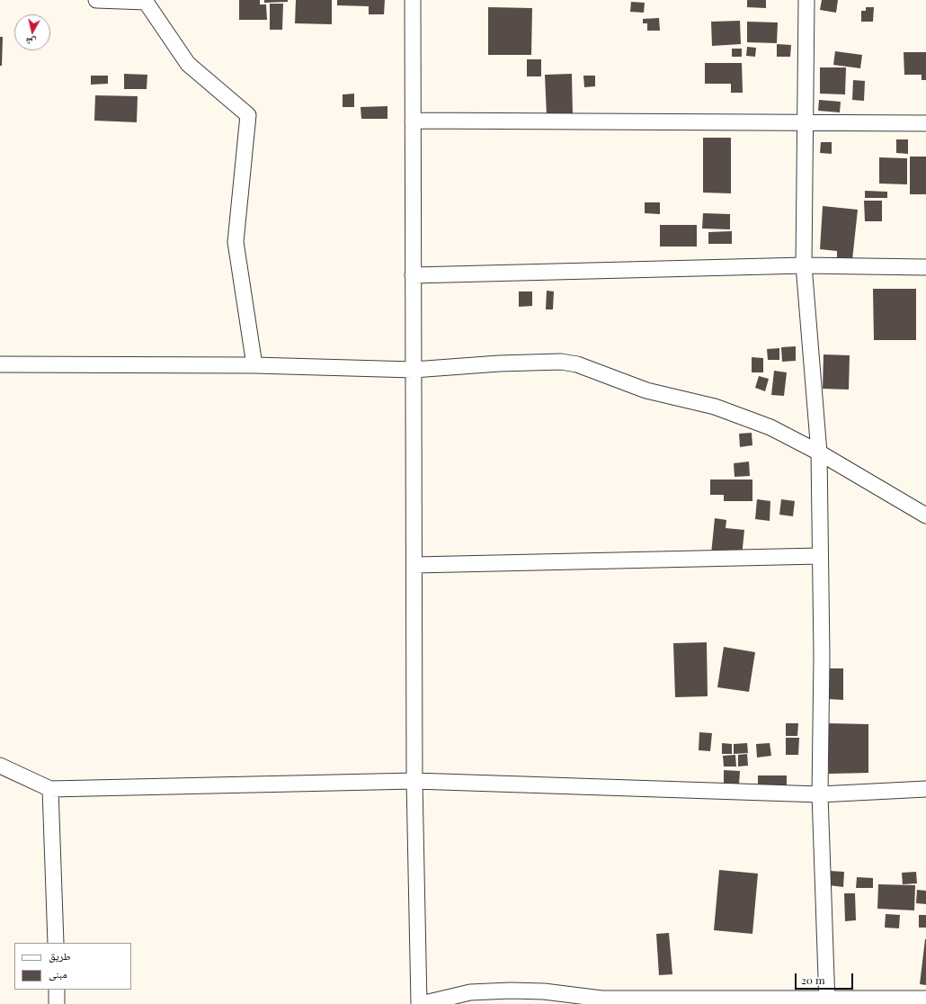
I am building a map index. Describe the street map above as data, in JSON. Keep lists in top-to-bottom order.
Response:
{
  "legend": ["طريق", "مبنى"],
  "scale_bar": "20 m",
  "north": "bottom"
}
